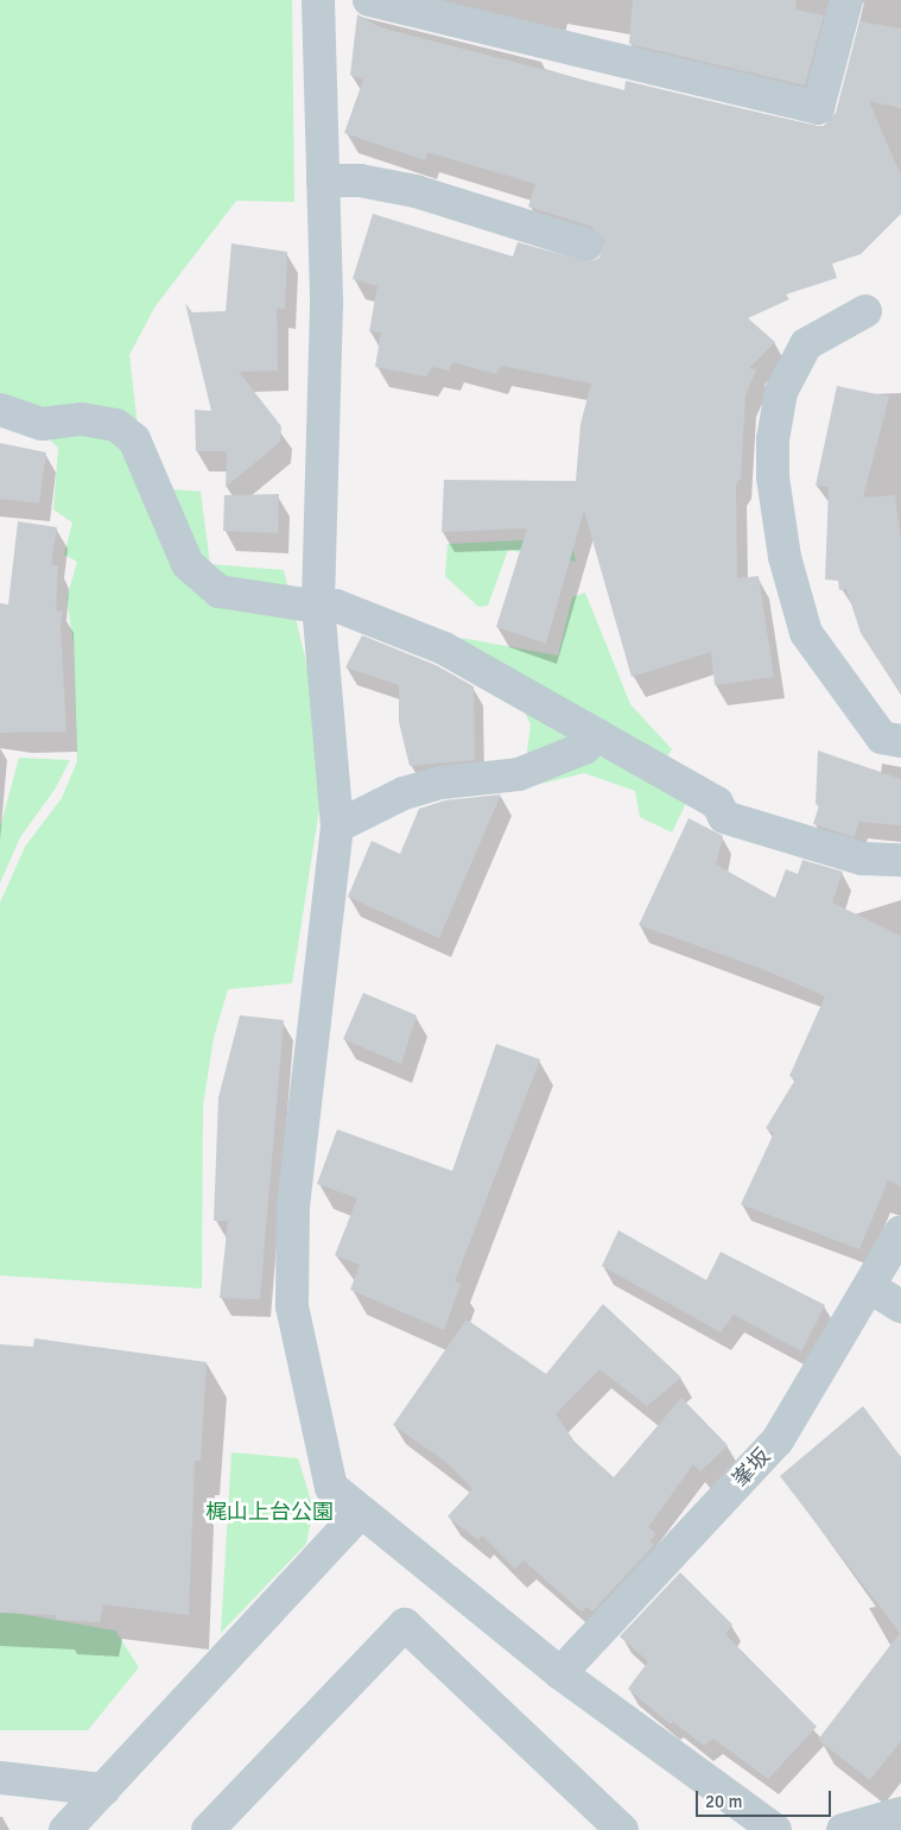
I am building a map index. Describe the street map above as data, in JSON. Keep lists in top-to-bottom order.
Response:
{
  "streets": {
    "street": ["峯坂"]
  },
  "parks": ["梶山上台公園"],
  "scale_bar": "20 m"
}
